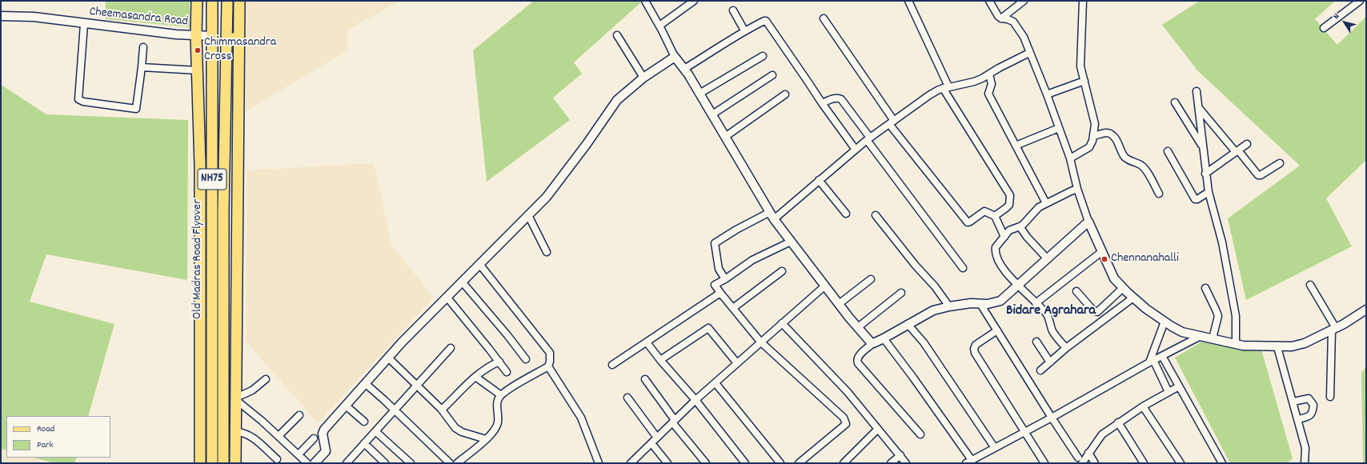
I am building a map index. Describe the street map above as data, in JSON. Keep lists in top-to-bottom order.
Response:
{
  "streets": {
    "main road": ["NH75", "Old Madras Road Flyover"],
    "street": ["Cheemasandra Road"]
  },
  "crossings": [
    ["Cheemasandra Road", "NH75"],
    ["Cheemasandra Road", "Old Madras Road Flyover"],
    ["NH75", "Old Madras Road Flyover"]
  ],
  "districts": ["Bidare Agrahara"],
  "places": ["Chimmasandra Cross", "Chennanahalli"],
  "legend": ["Road", "Park"],
  "north": "top left"
}
